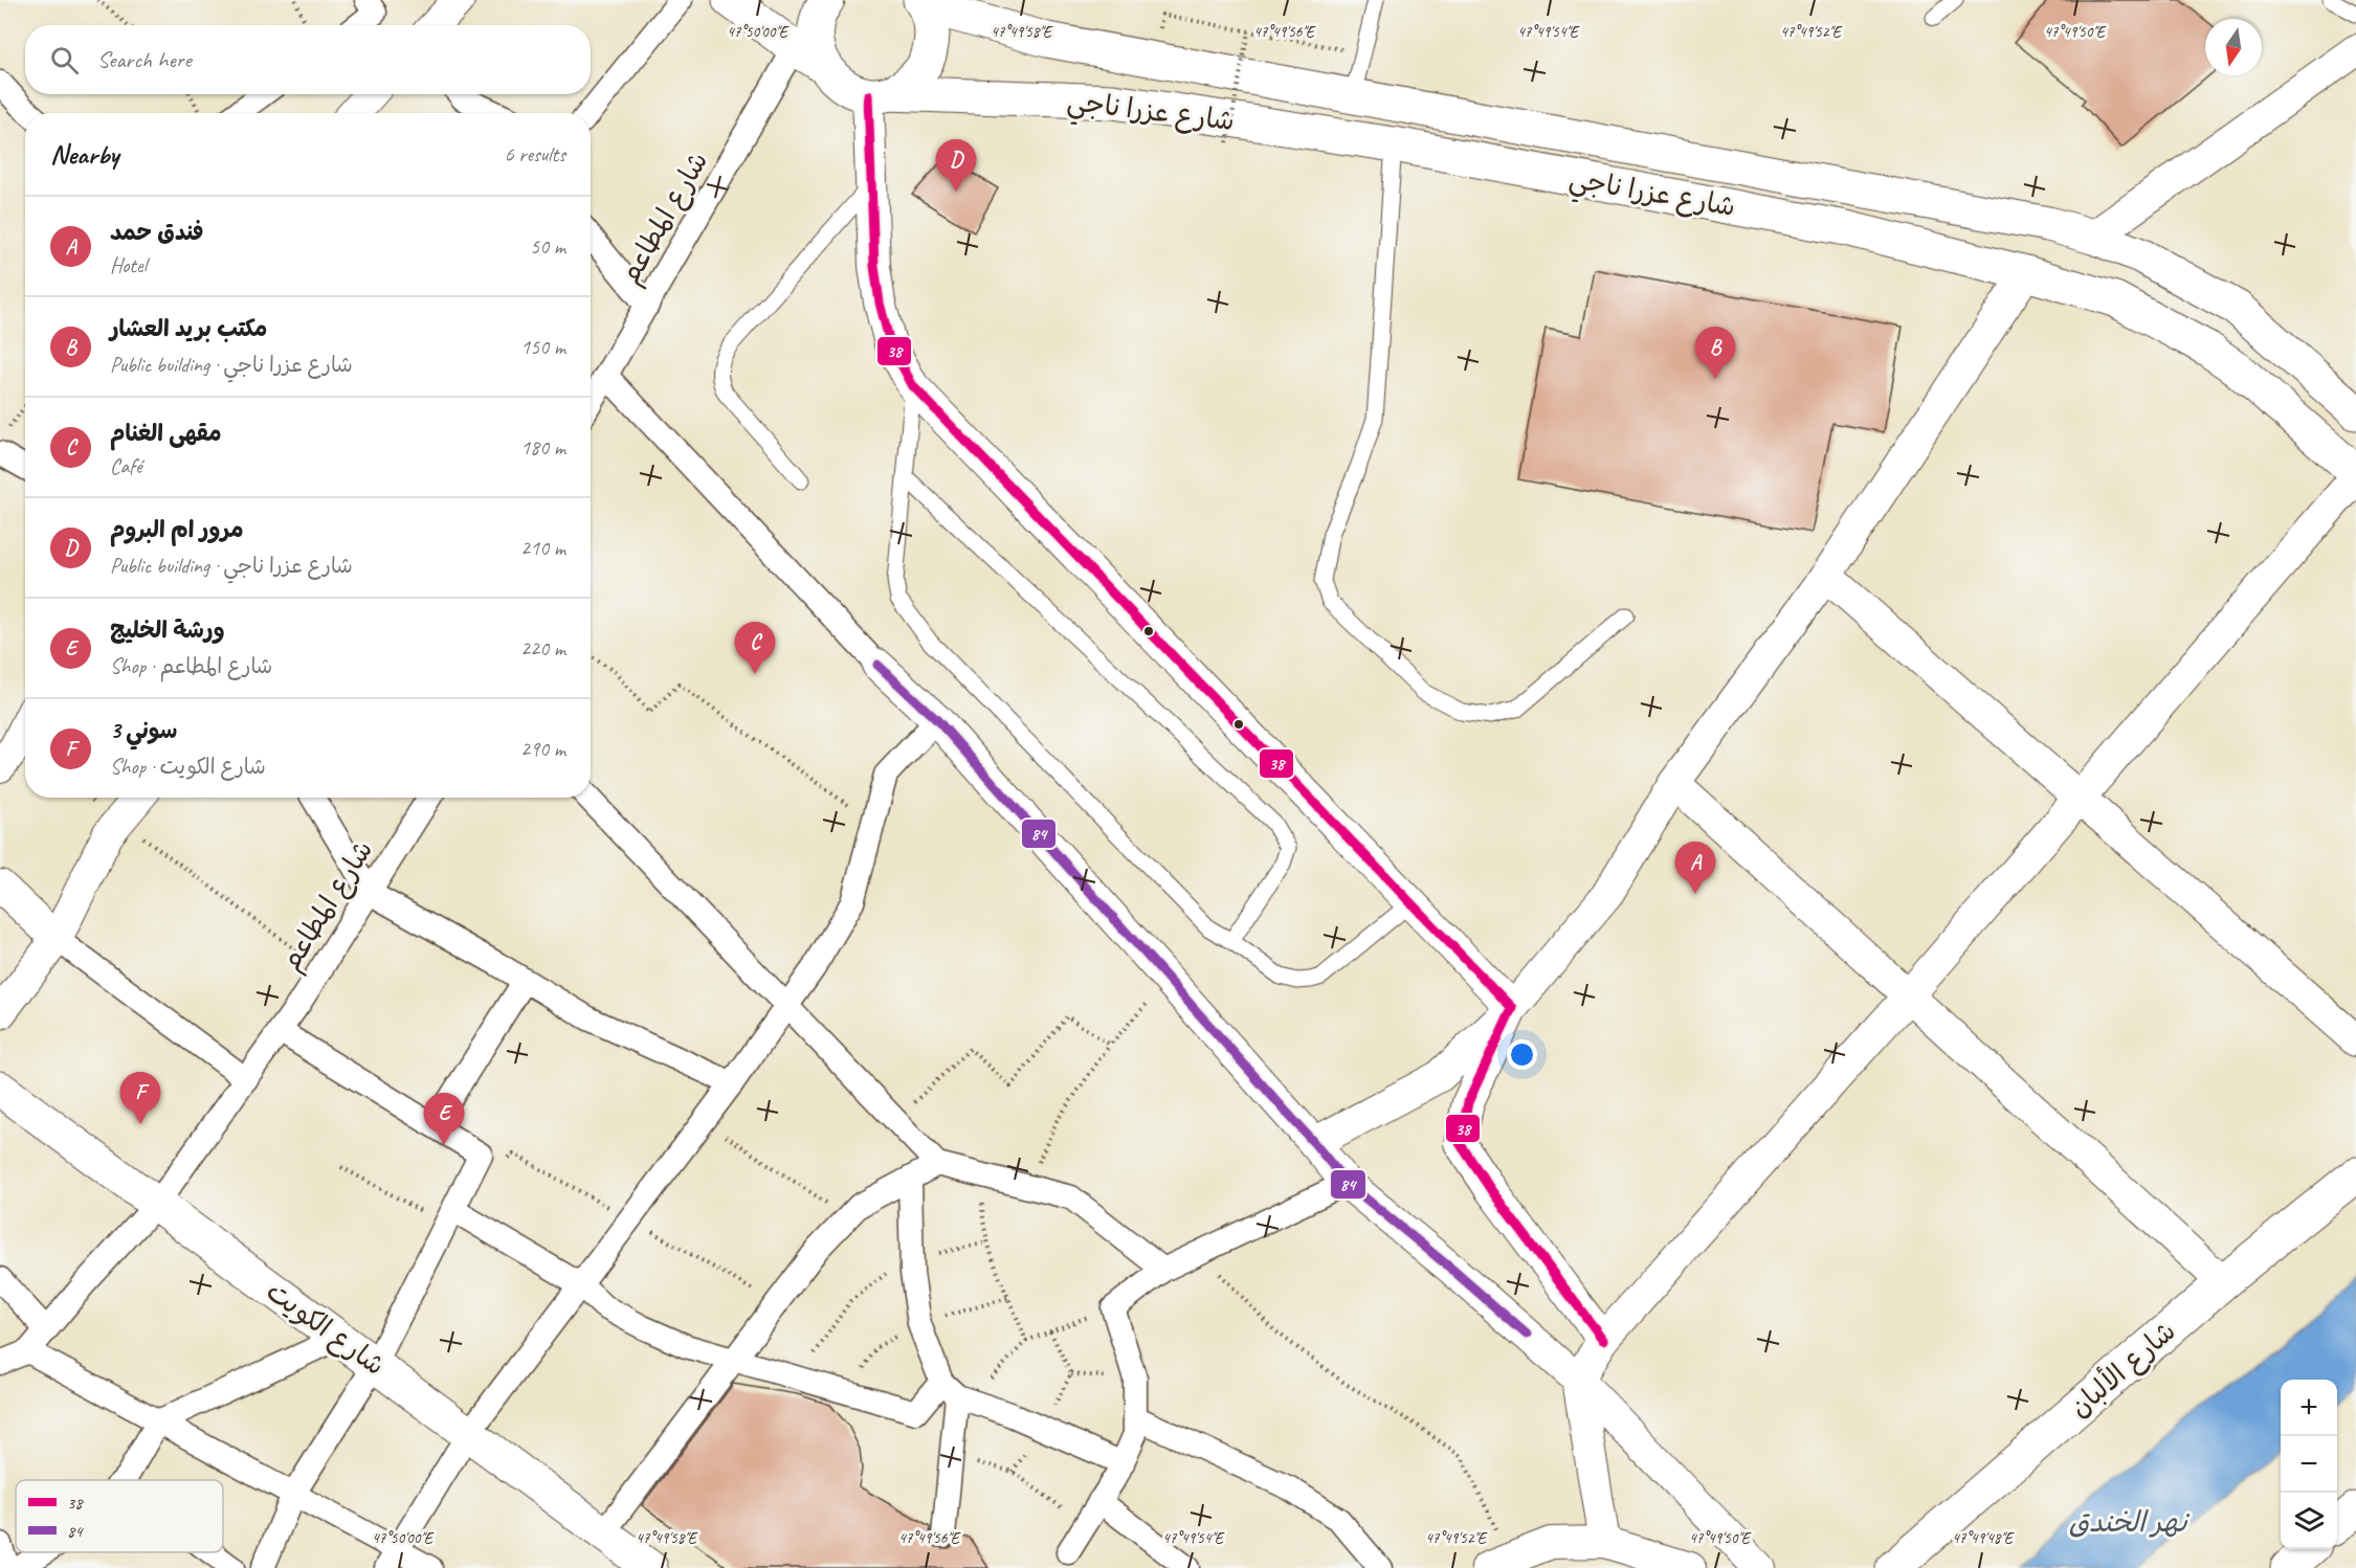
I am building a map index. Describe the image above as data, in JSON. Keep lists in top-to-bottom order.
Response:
{
  "streets": {
    "main road": ["شارع عزرا ناجي", "شارع الكويت", "شارع الألبان"],
    "street": ["شارع المطاعم"]
  },
  "crossings": [
    ["شارع المطاعم", "شارع الكويت"]
  ],
  "water": ["نهر الخندق"],
  "lines": ["transit line 38", "transit line 84"],
  "legend": ["38", "84"],
  "north": "bottom",
  "page": {
    "search": "Search here",
    "heading": ["Nearby", "6 results"],
    "pins": [
      "D",
      "B",
      "C",
      "A",
      "F",
      "E"
    ],
    "list": [
      {
        "mark": "A",
        "name": "فندق حمد",
        "note": "Hotel",
        "value": "50 m"
      },
      {
        "mark": "B",
        "name": "مكتب بريد العشار",
        "note": "Public building · شارع عزرا ناجي",
        "value": "150 m"
      },
      {
        "mark": "C",
        "name": "مقهى الغنام",
        "note": "Café",
        "value": "180 m"
      },
      {
        "mark": "D",
        "name": "مرور ام البروم",
        "note": "Public building · شارع عزرا ناجي",
        "value": "210 m"
      },
      {
        "mark": "E",
        "name": "ورشة الخليج",
        "note": "Shop · شارع المطاعم",
        "value": "220 m"
      },
      {
        "mark": "F",
        "name": "سوني 3",
        "note": "Shop · شارع الكويت",
        "value": "290 m"
      }
    ],
    "map_buttons": ["+", "−"]
  },
  "coordinates": [
    "47°50'00\"E",
    "47°49'58\"E",
    "47°49'56\"E",
    "47°49'54\"E",
    "47°49'52\"E",
    "47°49'50\"E",
    "47°49'48\"E"
  ]
}
